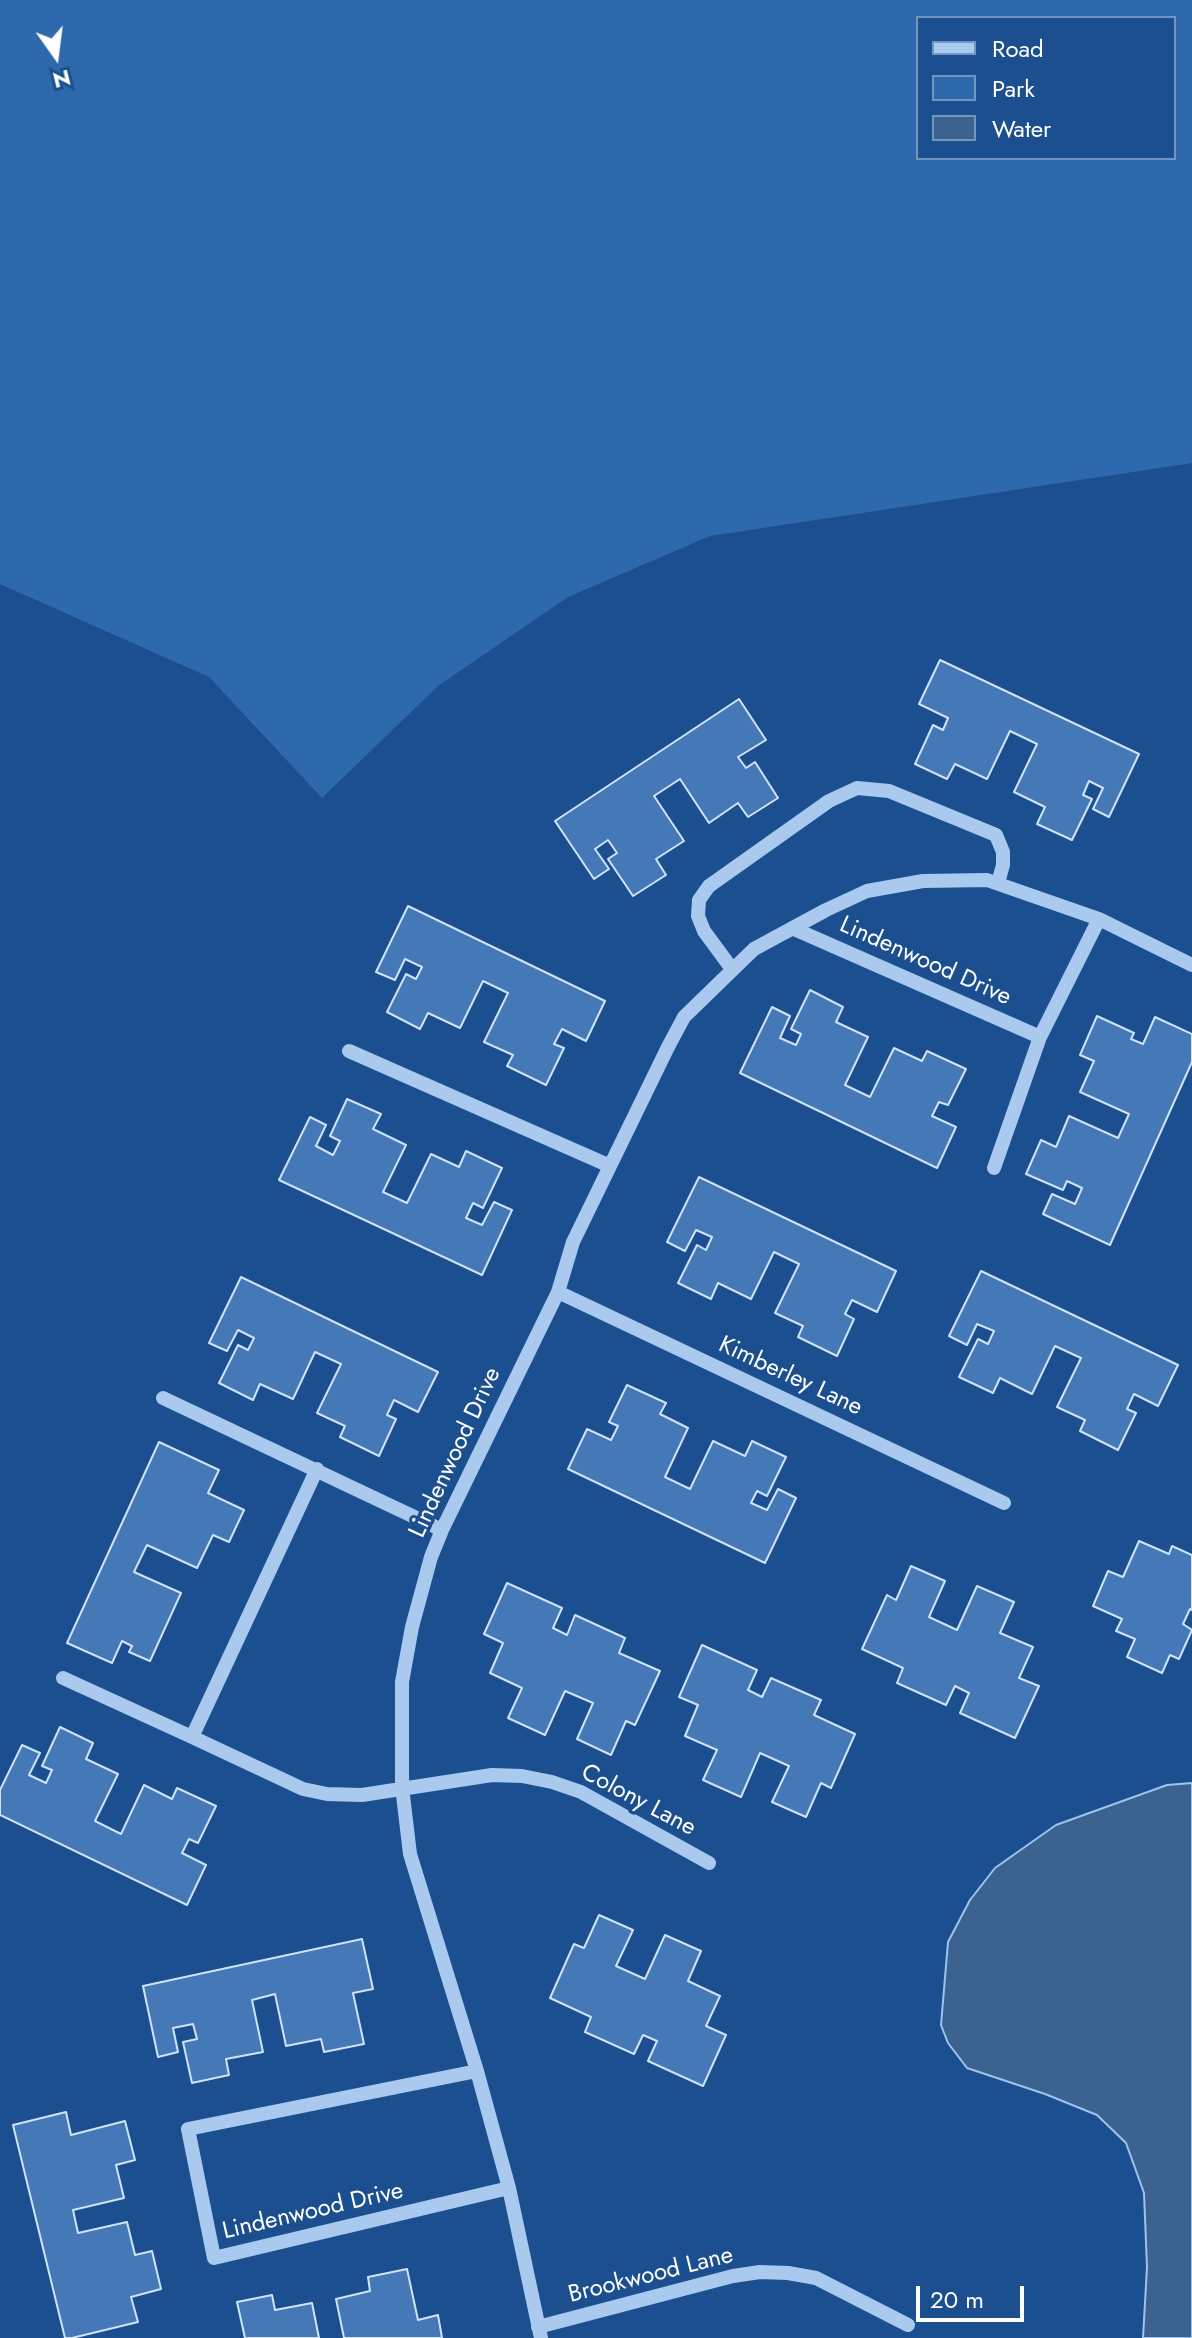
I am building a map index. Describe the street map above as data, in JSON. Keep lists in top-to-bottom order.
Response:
{
  "streets": {
    "street": [
      "Lindenwood Drive",
      "Kimberley Lane",
      "Colony Lane",
      "Brookwood Lane"
    ]
  },
  "crossings": [
    ["Lindenwood Drive", "Kimberley Lane"],
    ["Lindenwood Drive", "Colony Lane"],
    ["Lindenwood Drive", "Brookwood Lane"]
  ],
  "legend": ["Road", "Park", "Water"],
  "scale_bar": "20 m",
  "north": "bottom"
}
